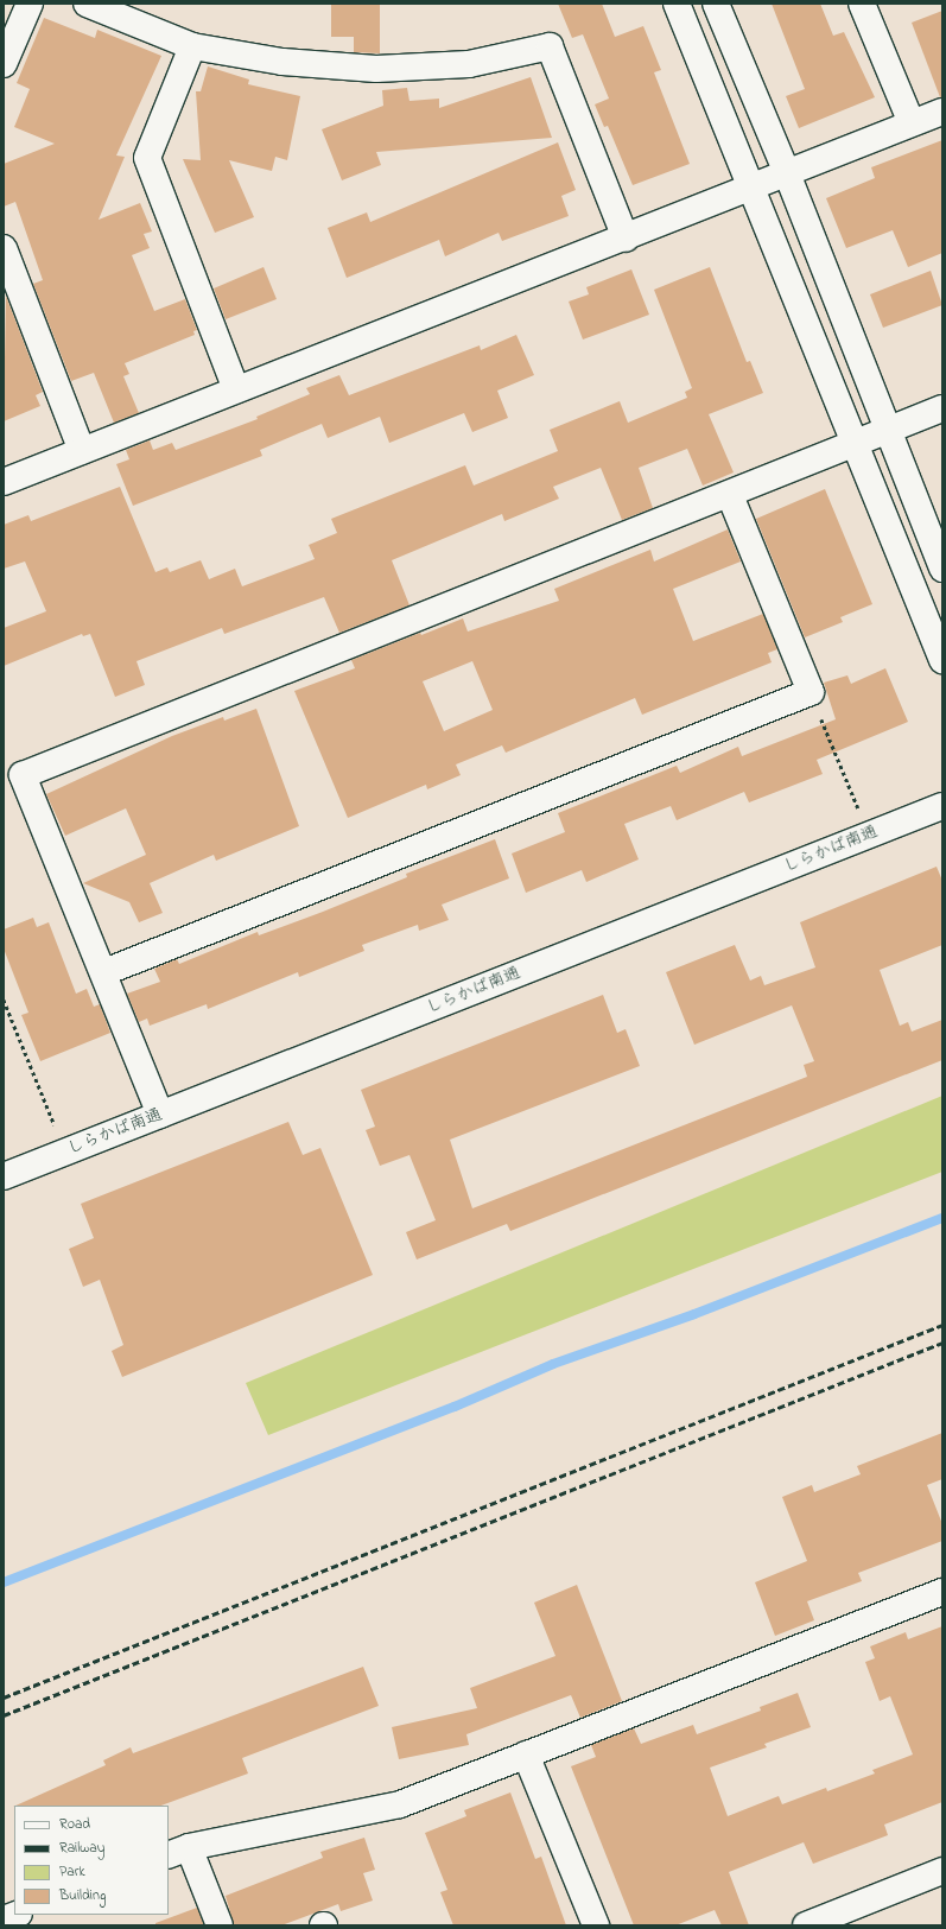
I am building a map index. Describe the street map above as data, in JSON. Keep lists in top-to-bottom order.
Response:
{
  "streets": {
    "street": ["しらかば南通"]
  },
  "legend": [
    "Road",
    "Railway",
    "Park",
    "Building"
  ]
}
